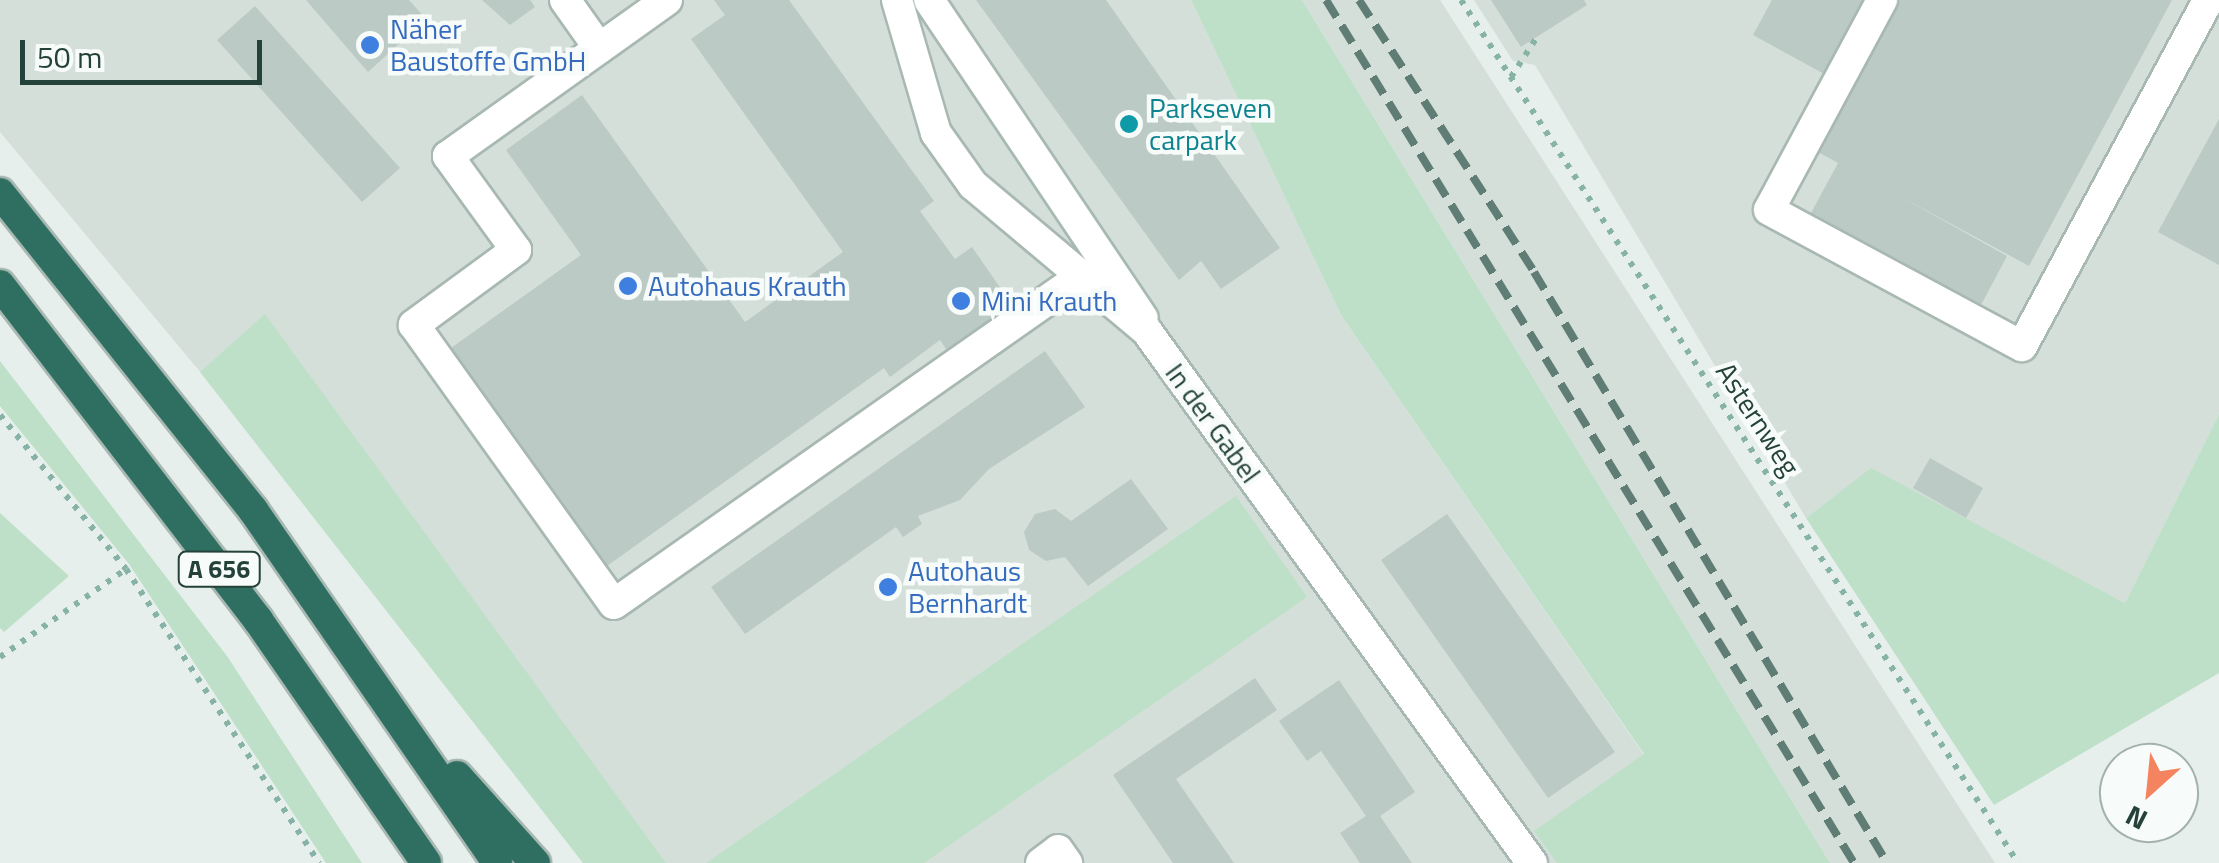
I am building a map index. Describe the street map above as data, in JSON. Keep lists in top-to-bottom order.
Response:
{
  "streets": {
    "highway": ["A 656"],
    "street": ["In der Gabel"],
    "path": ["Asternweg"]
  },
  "places": [
    "Näher Baustoffe GmbH",
    "Parkseven carpark",
    "Autohaus Krauth",
    "Mini Krauth",
    "Autohaus Bernhardt"
  ],
  "scale_bar": "50 m",
  "north": "bottom left"
}
